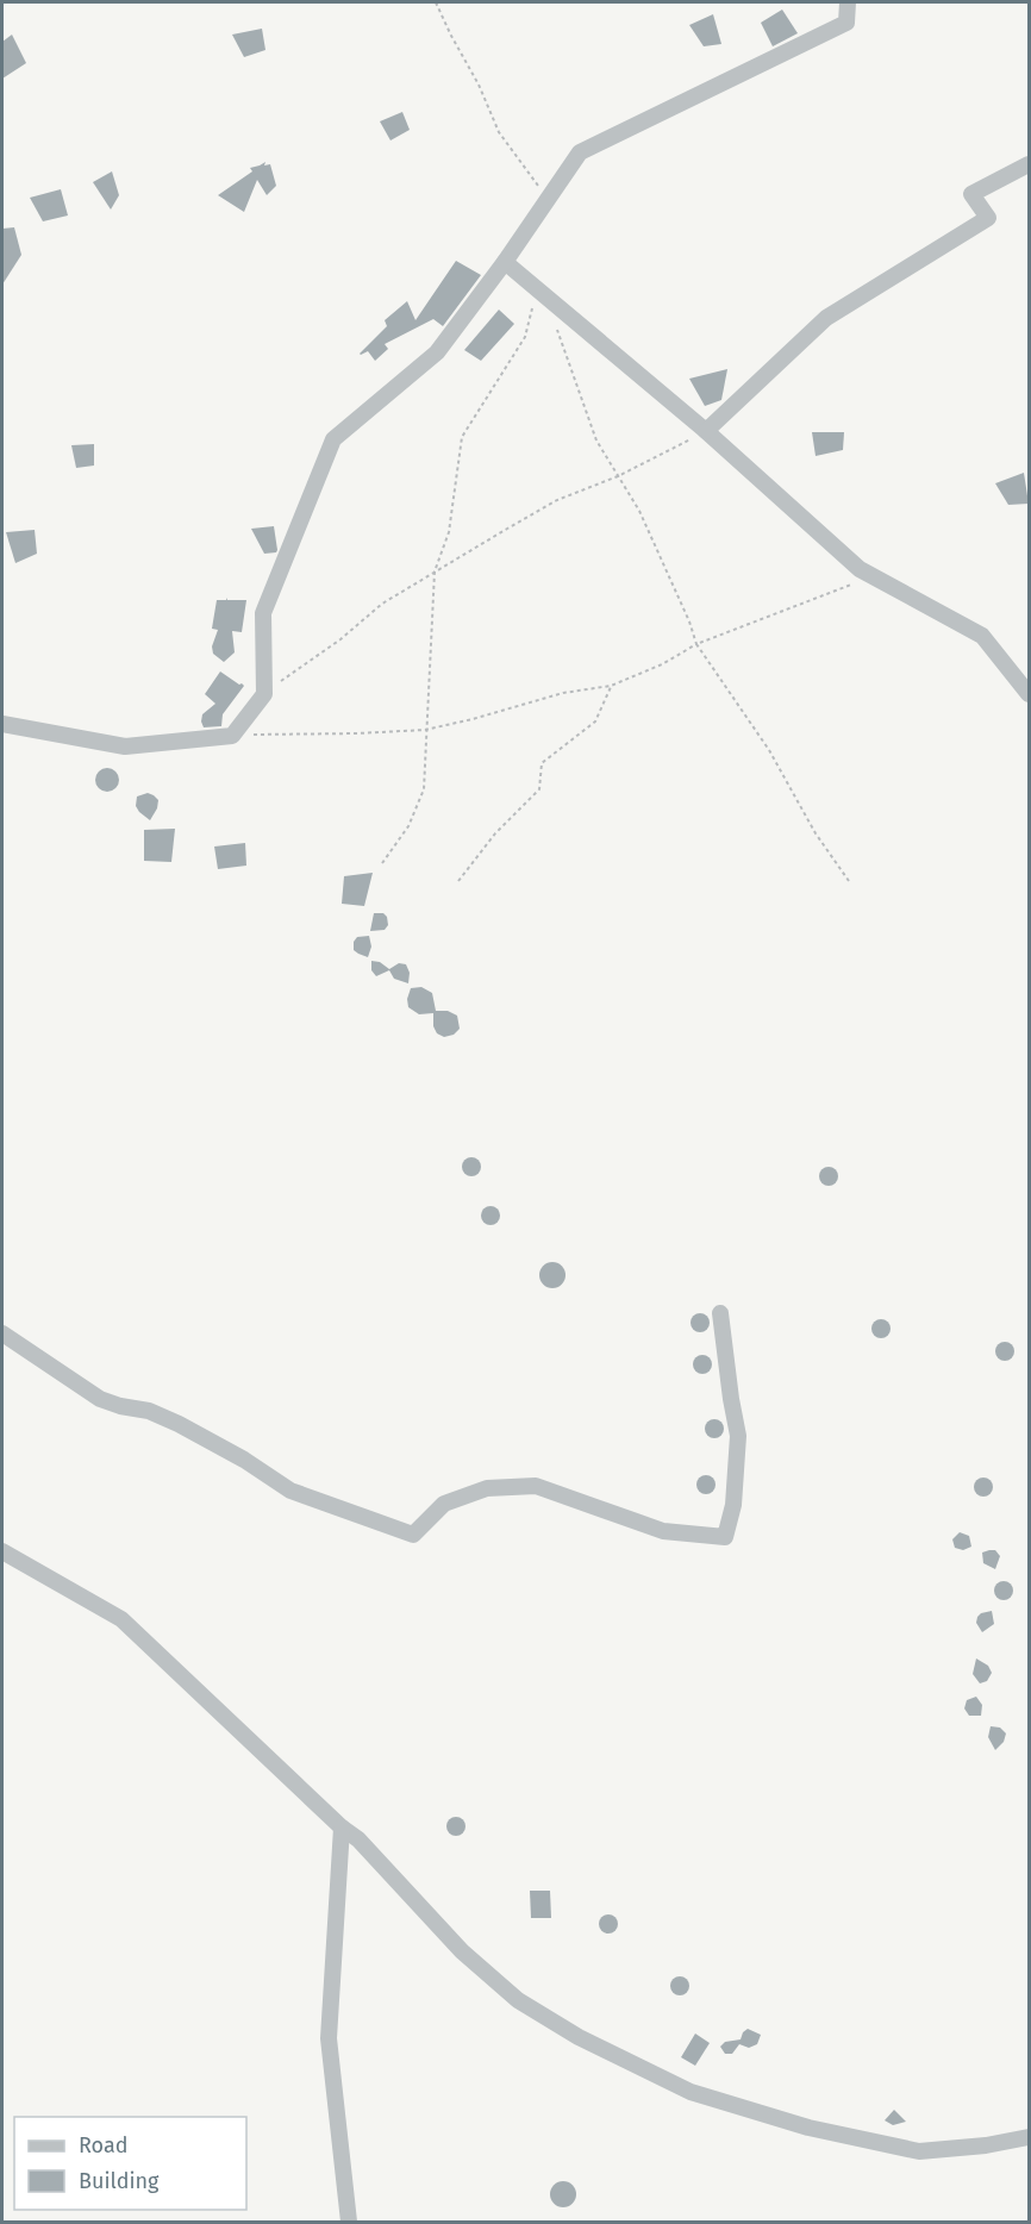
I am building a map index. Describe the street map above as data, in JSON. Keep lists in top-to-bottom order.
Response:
{
  "legend": ["Road", "Building"]
}
